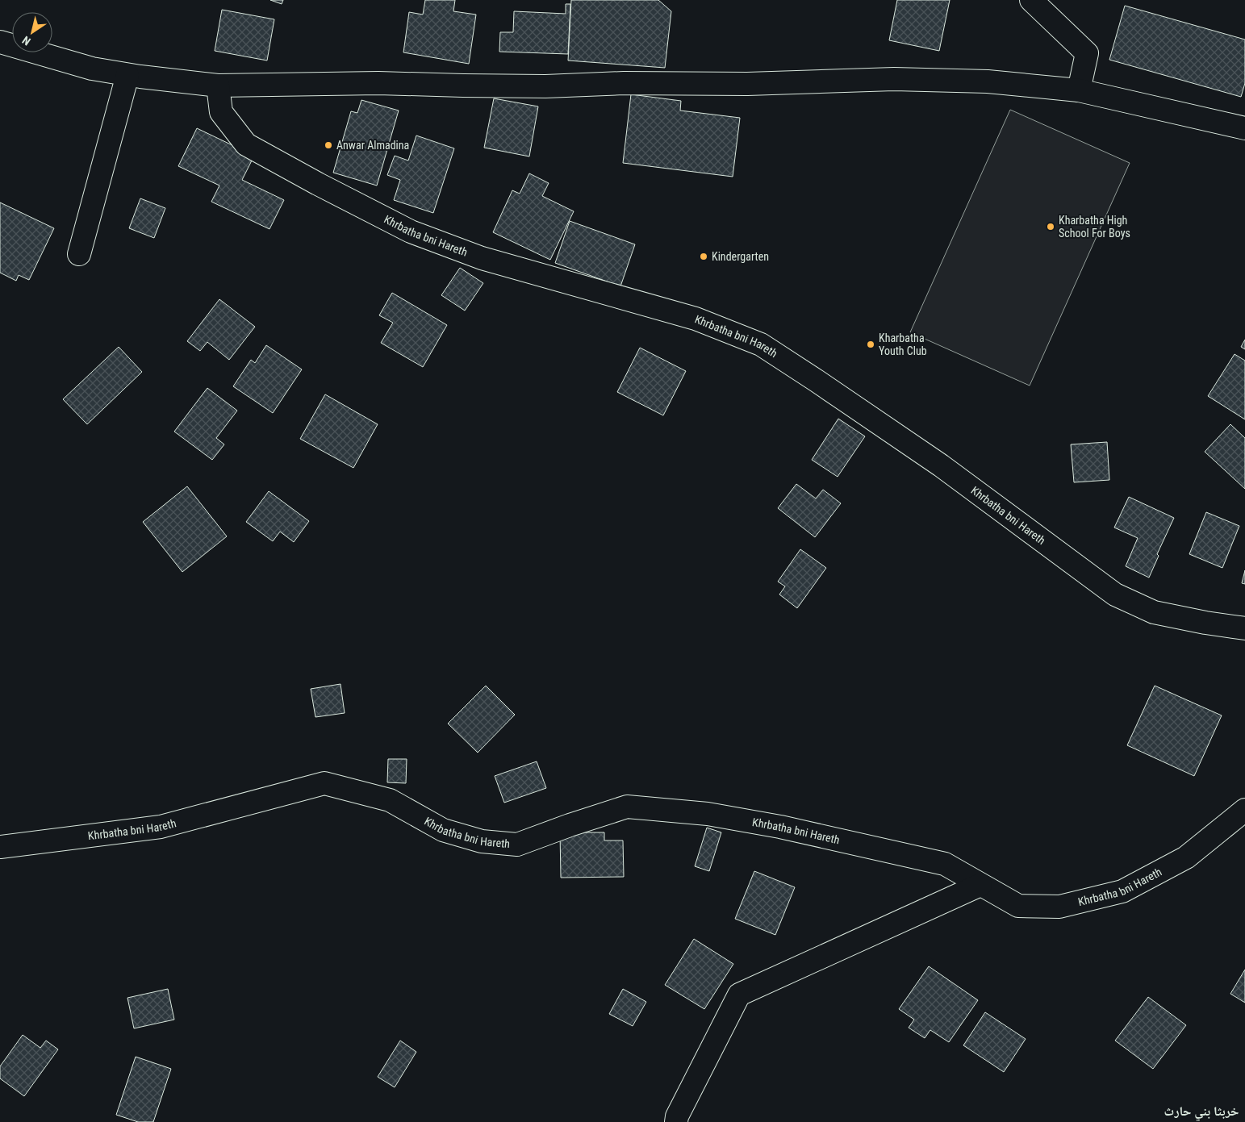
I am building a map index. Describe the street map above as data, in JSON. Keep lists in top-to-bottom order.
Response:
{
  "streets": {
    "street": ["Khrbatha bni Hareth"]
  },
  "districts": ["خربثا بني حارث"],
  "places": [
    "Anwar Almadina",
    "Kharbatha High School For Boys",
    "Kindergarten",
    "Kharbatha Youth Club"
  ],
  "north": "bottom left"
}
